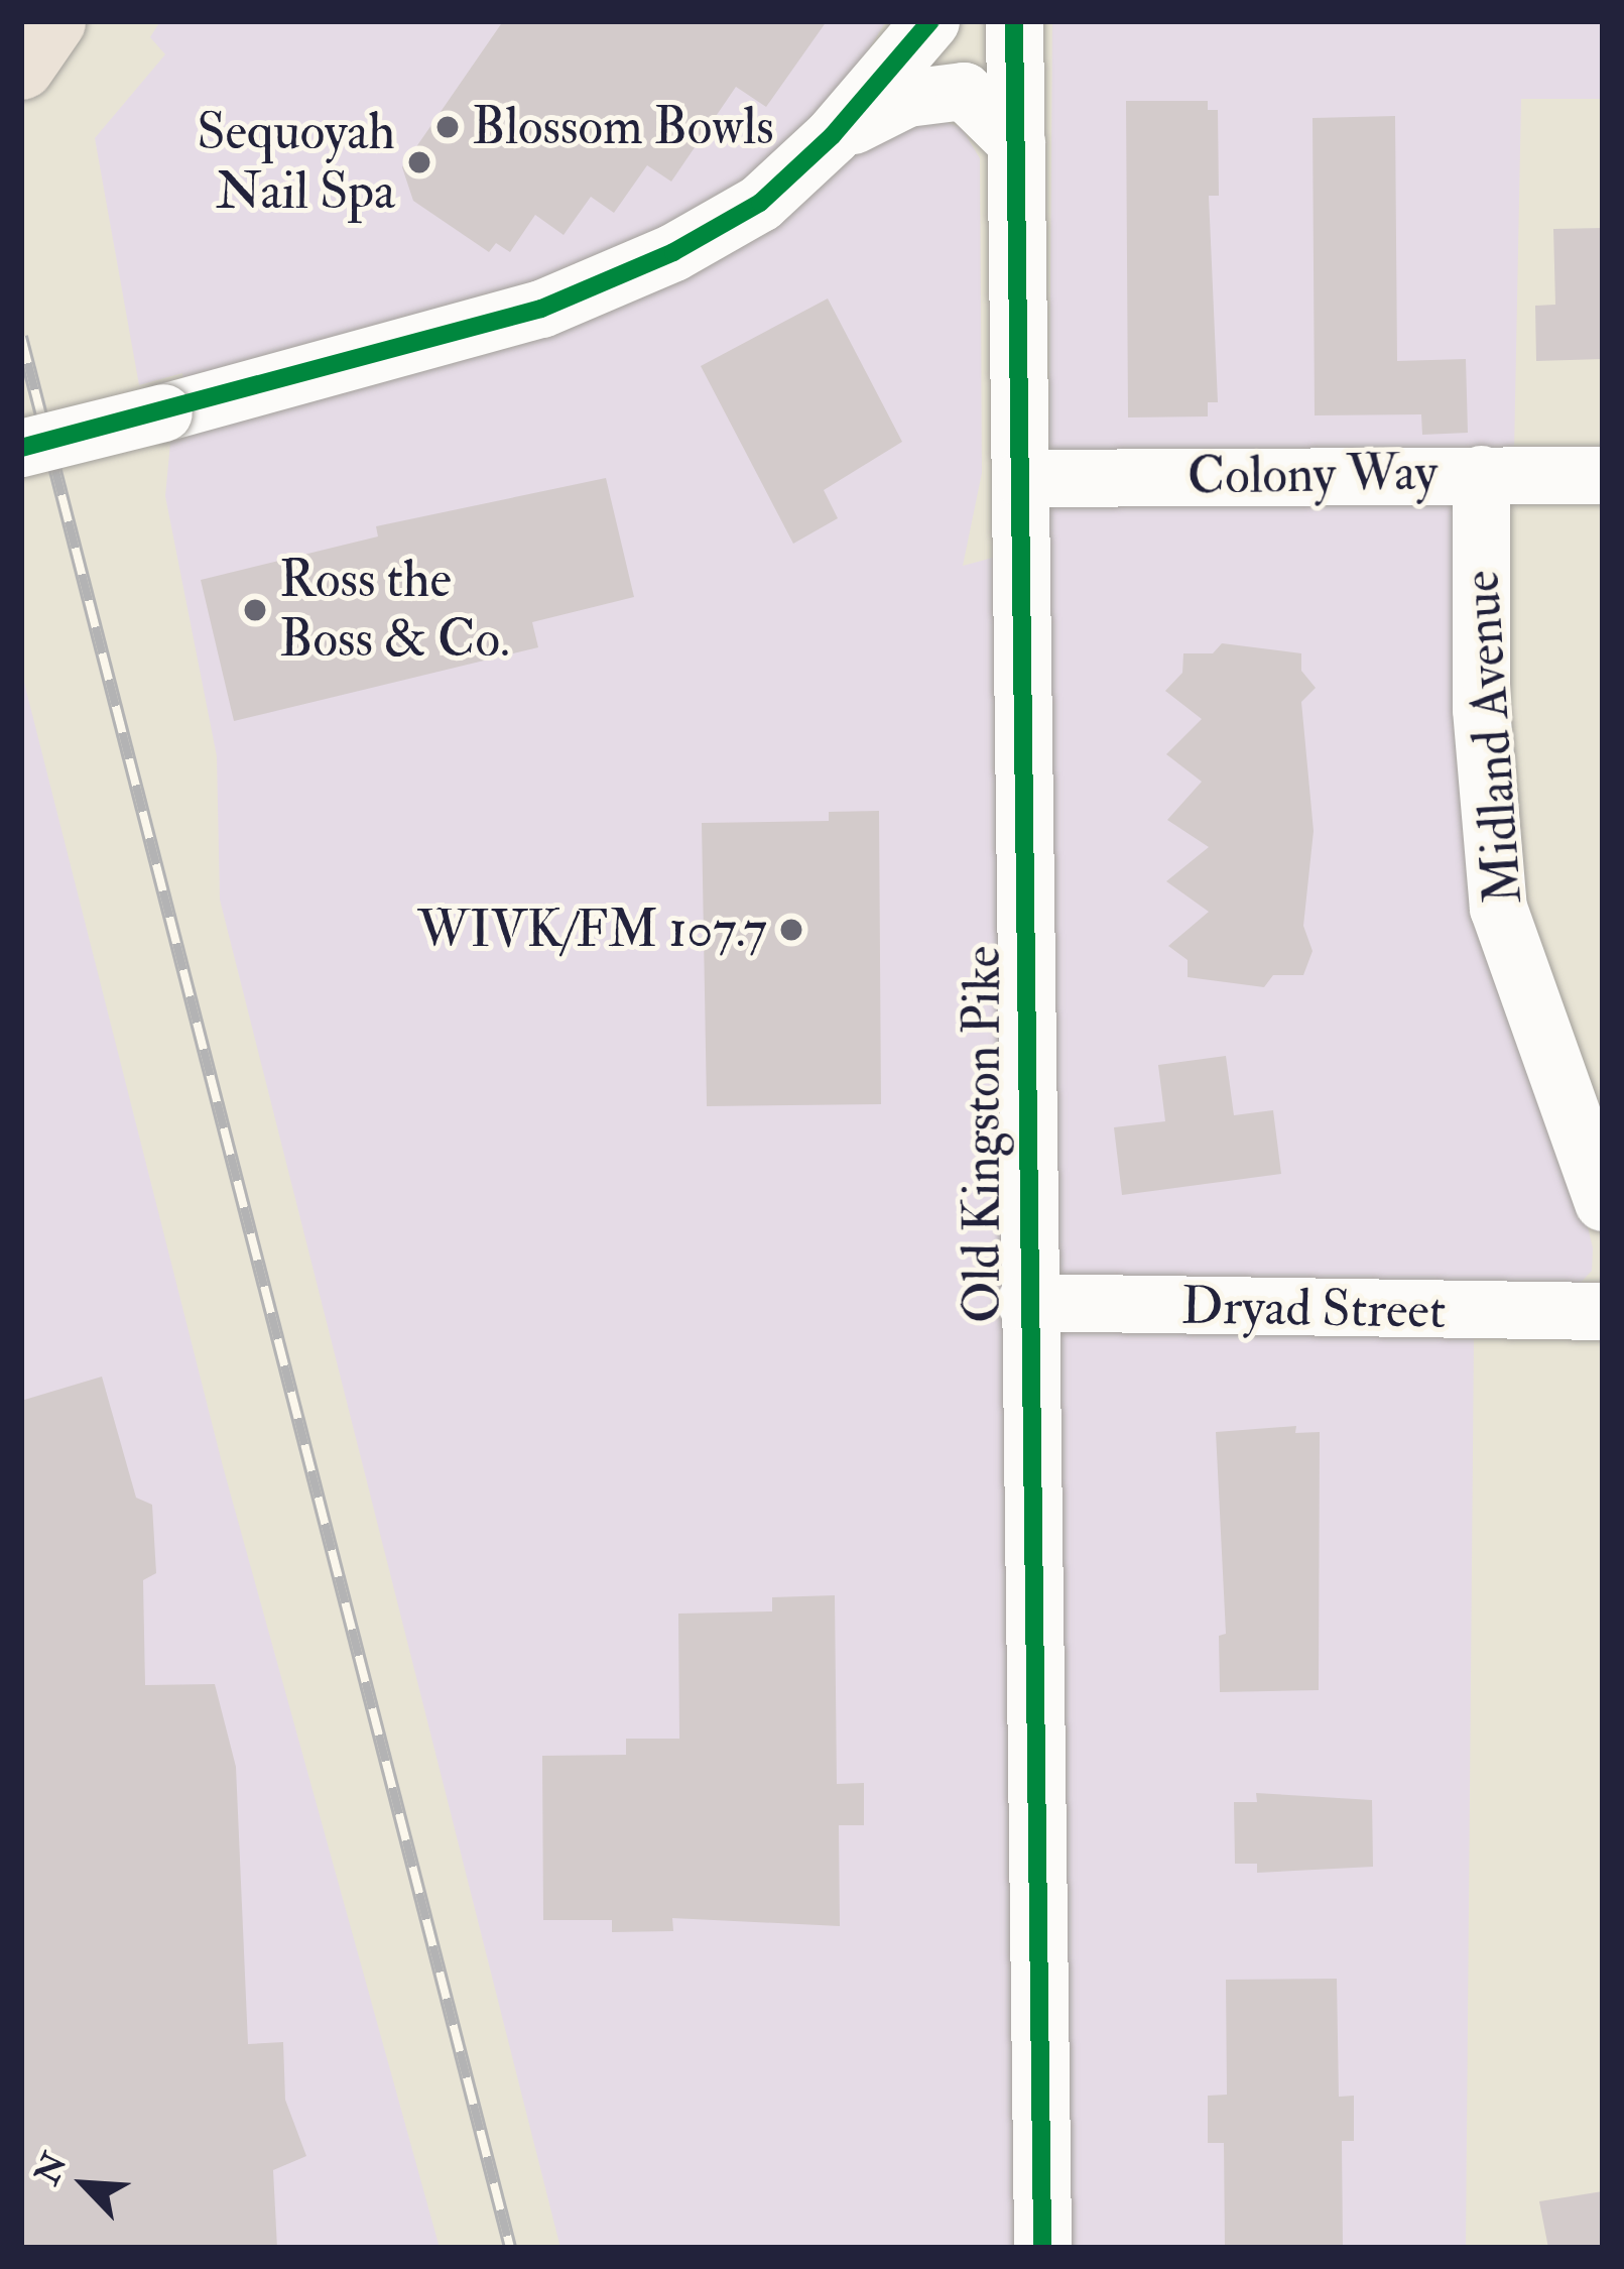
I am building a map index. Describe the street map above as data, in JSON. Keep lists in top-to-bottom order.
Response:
{
  "streets": {
    "street": [
      "Colony Way",
      "Midland Avenue",
      "Old Kingston Pike",
      "Dryad Street"
    ]
  },
  "crossings": [
    ["Colony Way", "Midland Avenue"],
    ["Colony Way", "Old Kingston Pike"],
    ["Old Kingston Pike", "Dryad Street"]
  ],
  "places": [
    "Blossom Bowls",
    "Sequoyah Nail Spa",
    "Ross the Boss & Co.",
    "WIVK/FM 107.7"
  ],
  "north": "top left"
}
